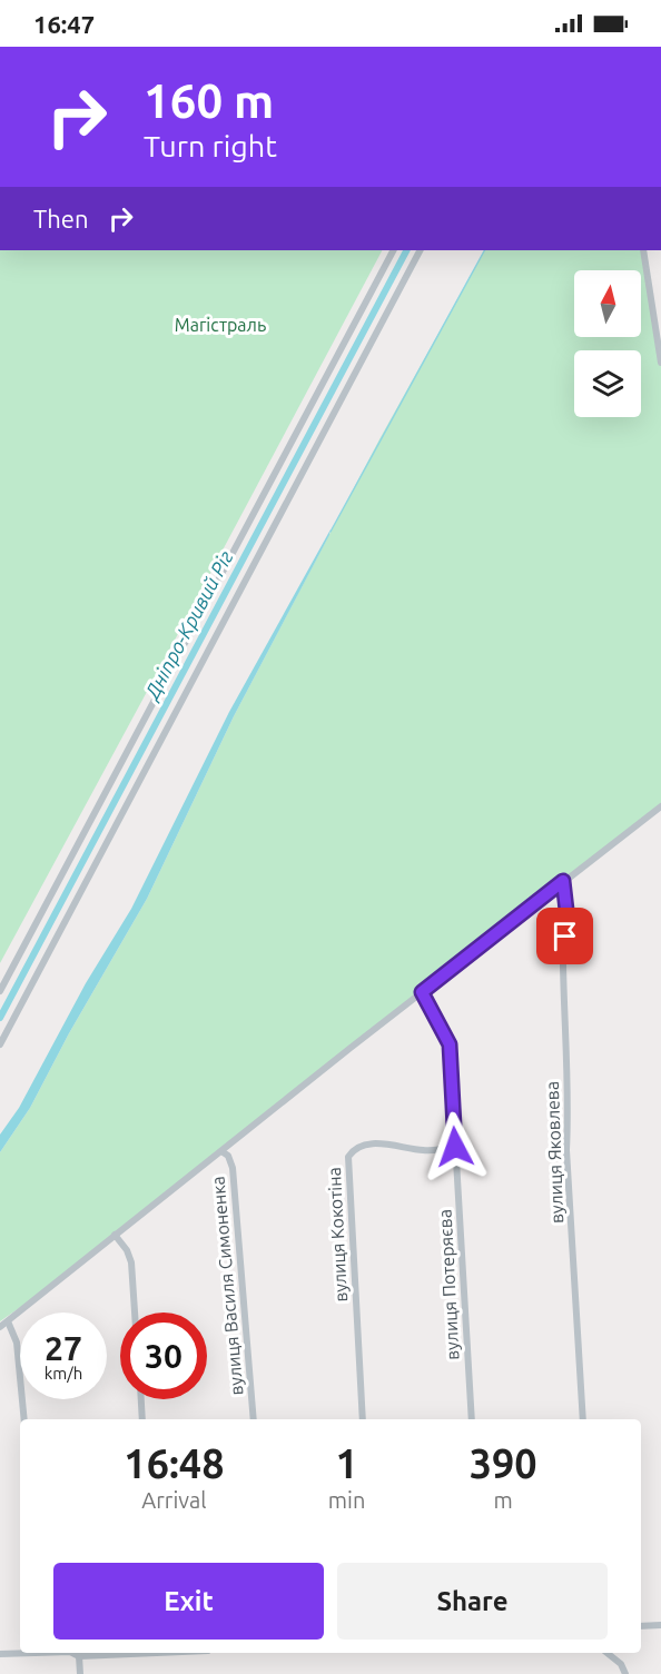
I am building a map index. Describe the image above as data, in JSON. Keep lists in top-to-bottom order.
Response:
{
  "streets": {
    "street": [
      "вулиця Яковлева",
      "вулиця Кокотіна",
      "вулиця Потеряєва",
      "вулиця Василя Симоненка"
    ]
  },
  "crossings": [
    ["вулиця Кокотіна", "вулиця Потеряєва"]
  ],
  "water": ["Дніпро-Кривий Ріг"],
  "parks": ["Магістраль"],
  "north": "top",
  "page": {
    "status": "16:47",
    "turn": ["160 m", "Turn right"],
    "then": "Then",
    "speed": "27 km/h",
    "limit": "30",
    "eta": [
      "16:48",
      "Arrival",
      "1",
      "min",
      "390",
      "m"
    ],
    "buttons": ["Exit", "Share"]
  }
}
